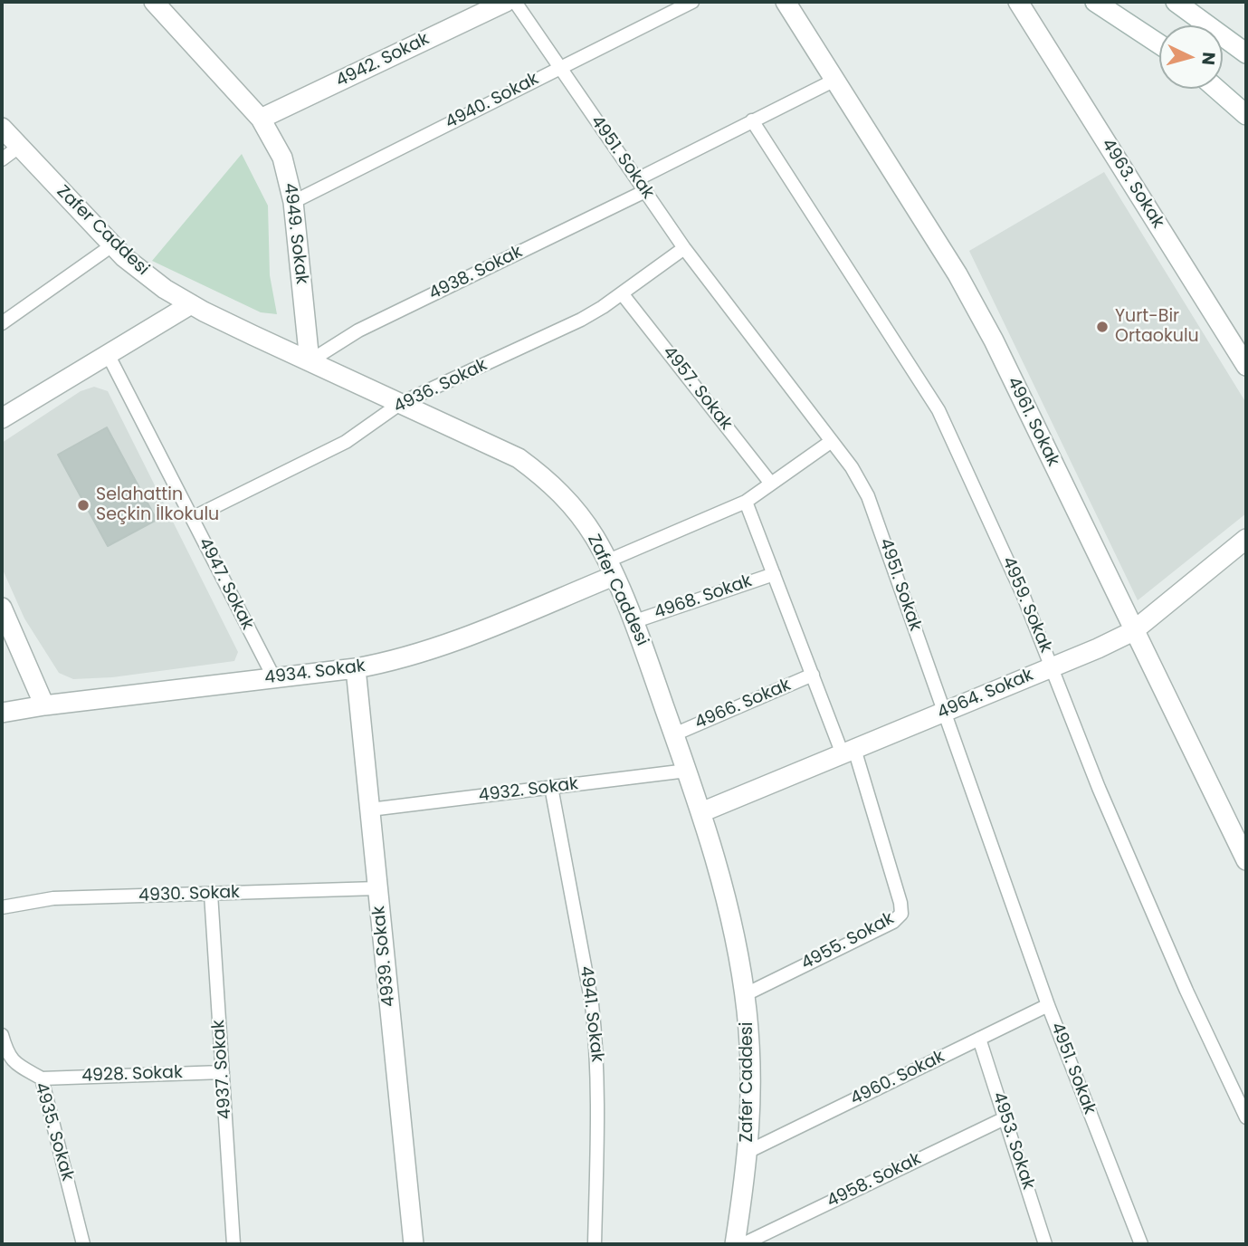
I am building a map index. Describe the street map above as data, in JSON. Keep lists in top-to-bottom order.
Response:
{
  "streets": {
    "street": [
      "4942. Sokak",
      "4963. Sokak",
      "Zafer Caddesi",
      "4949. Sokak",
      "4961. Sokak",
      "4934. Sokak",
      "4964. Sokak",
      "4939. Sokak"
    ],
    "lane": [
      "4940. Sokak",
      "4951. Sokak",
      "4938. Sokak",
      "4936. Sokak",
      "4957. Sokak",
      "4947. Sokak",
      "4968. Sokak",
      "4959. Sokak",
      "4966. Sokak",
      "4932. Sokak",
      "4930. Sokak",
      "4955. Sokak",
      "4941. Sokak",
      "4937. Sokak",
      "4928. Sokak",
      "4960. Sokak",
      "4935. Sokak",
      "4953. Sokak",
      "4958. Sokak"
    ]
  },
  "crossings": [
    ["4942. Sokak", "4949. Sokak"],
    ["4940. Sokak", "4951. Sokak"],
    ["4940. Sokak", "4949. Sokak"],
    ["4951. Sokak", "4938. Sokak"],
    ["4951. Sokak", "4936. Sokak"],
    ["4951. Sokak", "4934. Sokak"],
    ["4951. Sokak", "4964. Sokak"],
    ["4951. Sokak", "4960. Sokak"],
    ["Zafer Caddesi", "4949. Sokak"],
    ["Zafer Caddesi", "4938. Sokak"],
    ["Zafer Caddesi", "4936. Sokak"],
    ["Zafer Caddesi", "4968. Sokak"],
    ["Zafer Caddesi", "4934. Sokak"],
    ["Zafer Caddesi", "4964. Sokak"],
    ["Zafer Caddesi", "4966. Sokak"],
    ["Zafer Caddesi", "4932. Sokak"],
    ["Zafer Caddesi", "4955. Sokak"],
    ["Zafer Caddesi", "4960. Sokak"],
    ["4949. Sokak", "4938. Sokak"],
    ["4936. Sokak", "4957. Sokak"],
    ["4936. Sokak", "4947. Sokak"],
    ["4957. Sokak", "4934. Sokak"],
    ["4961. Sokak", "4964. Sokak"],
    ["4947. Sokak", "4934. Sokak"],
    ["4968. Sokak", "4955. Sokak"],
    ["4959. Sokak", "4964. Sokak"],
    ["4934. Sokak", "4955. Sokak"],
    ["4934. Sokak", "4939. Sokak"],
    ["4964. Sokak", "4955. Sokak"],
    ["4966. Sokak", "4955. Sokak"],
    ["4932. Sokak", "4939. Sokak"],
    ["4932. Sokak", "4941. Sokak"],
    ["4930. Sokak", "4939. Sokak"],
    ["4930. Sokak", "4937. Sokak"],
    ["4937. Sokak", "4928. Sokak"],
    ["4928. Sokak", "4935. Sokak"],
    ["4960. Sokak", "4953. Sokak"],
    ["4953. Sokak", "4958. Sokak"]
  ],
  "places": ["Yurt-Bir Ortaokulu", "Selahattin Seçkin İlkokulu"],
  "north": "right"
}
